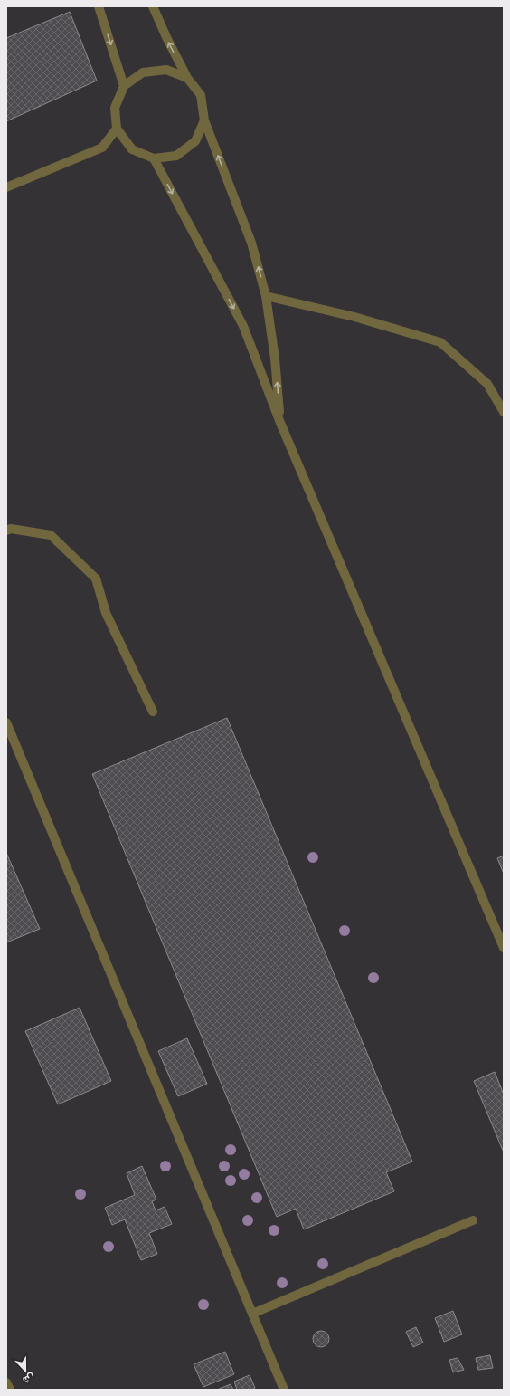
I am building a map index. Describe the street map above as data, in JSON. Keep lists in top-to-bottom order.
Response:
{
  "north": "bottom"
}
